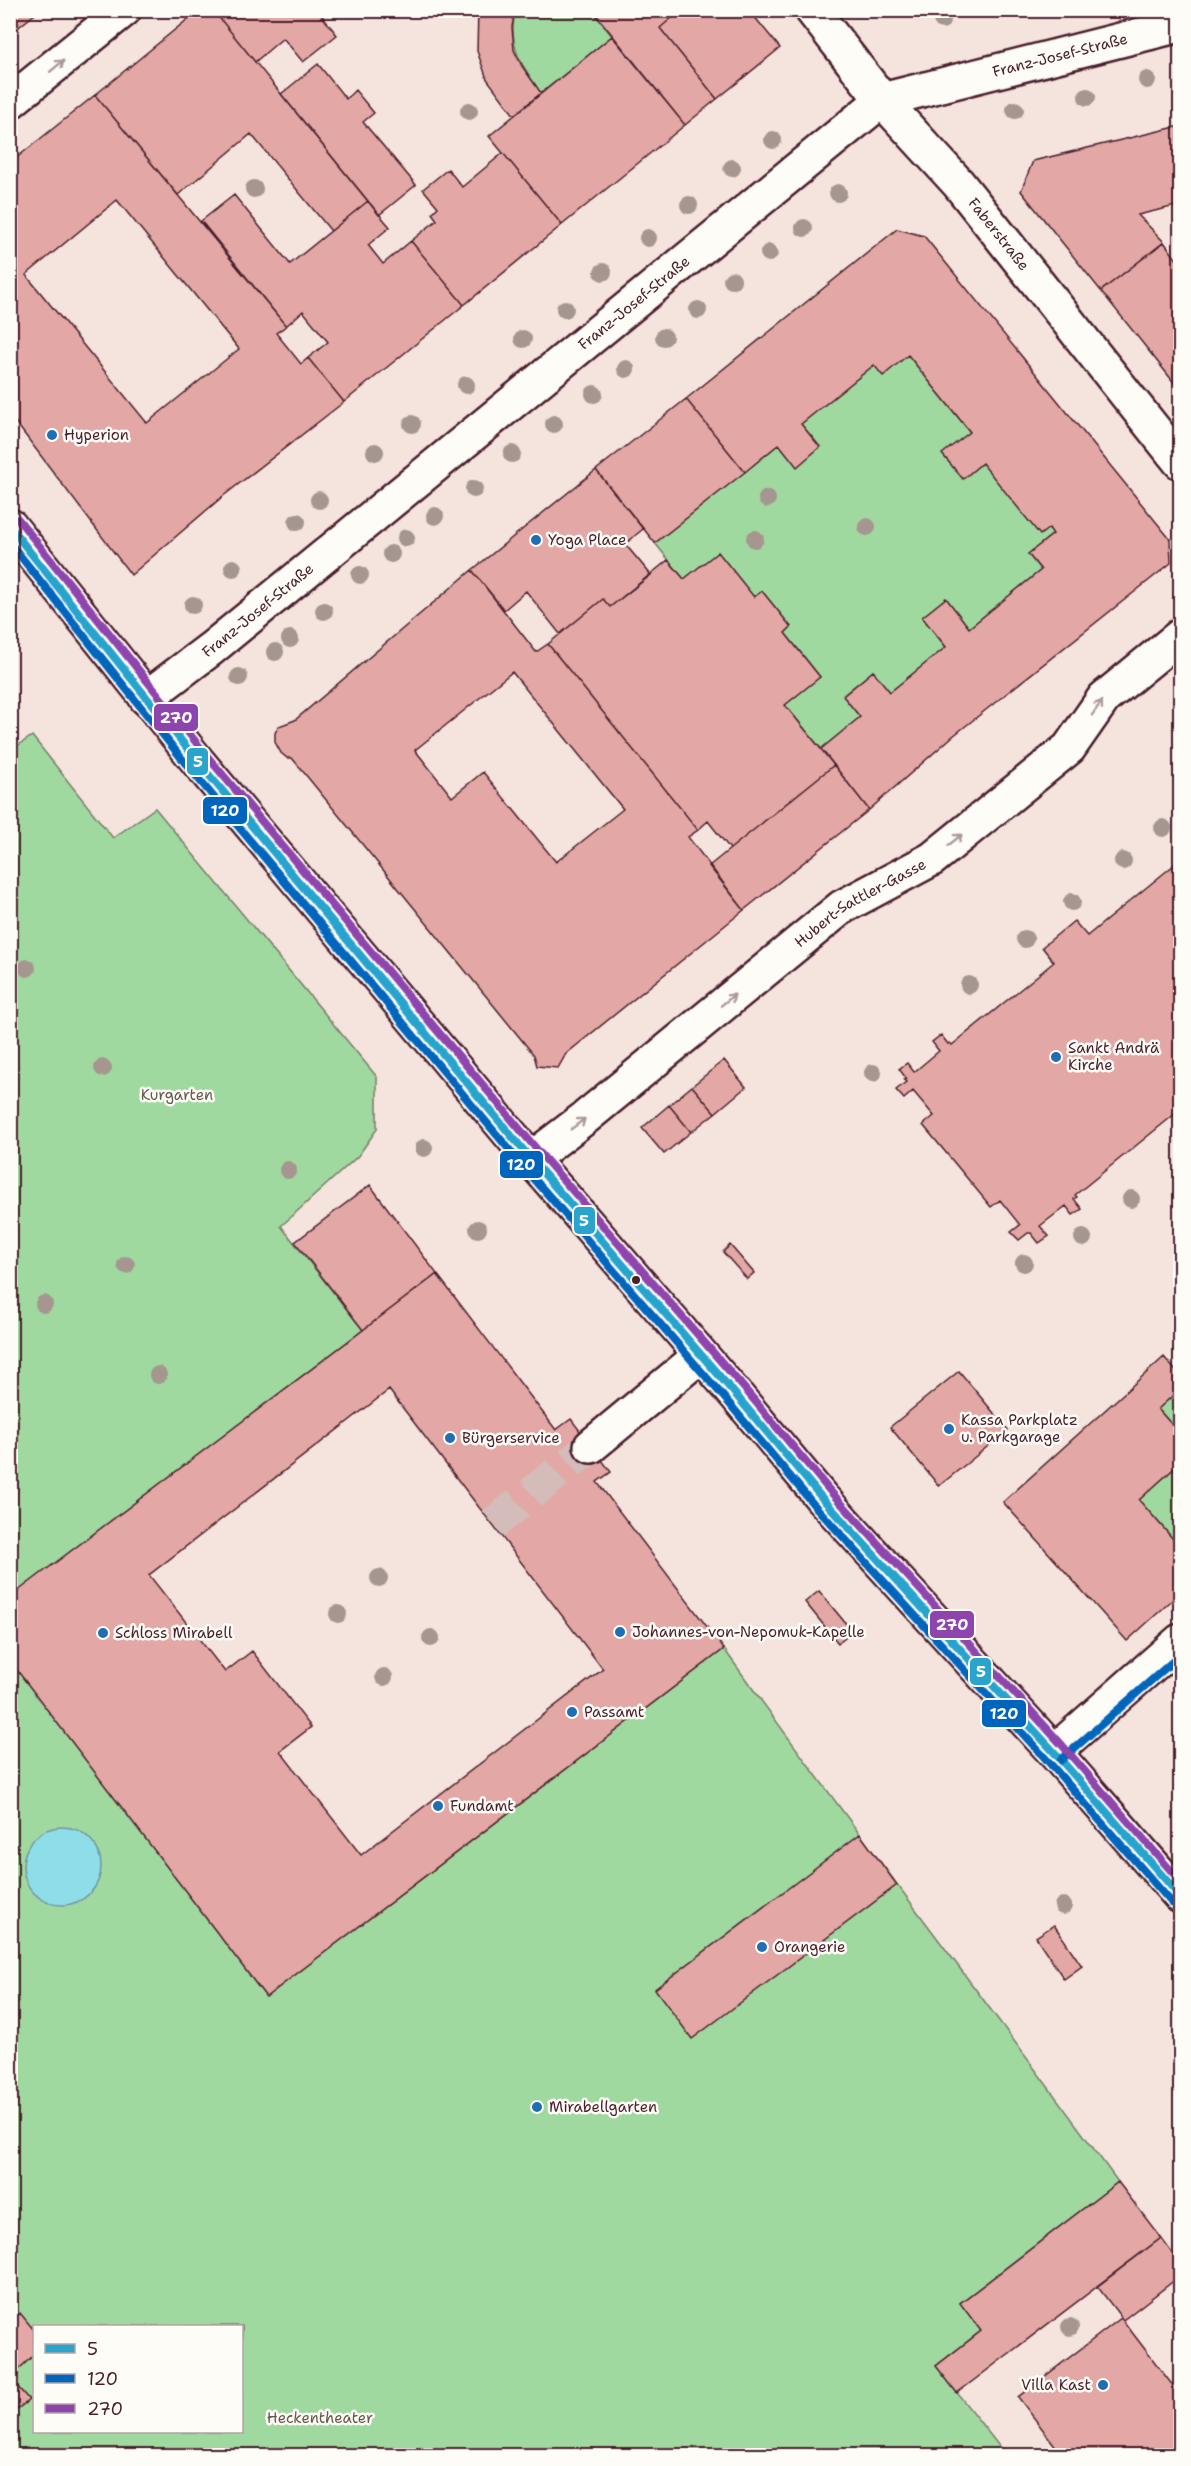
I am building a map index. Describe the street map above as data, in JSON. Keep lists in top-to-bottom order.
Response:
{
  "streets": {
    "street": ["Franz-Josef-Straße", "Faberstraße", "Hubert-Sattler-Gasse"]
  },
  "crossings": [
    ["Franz-Josef-Straße", "Faberstraße"]
  ],
  "one_way": ["Hubert-Sattler-Gasse"],
  "parks": ["Kurgarten", "Heckentheater"],
  "places": [
    "Hyperion",
    "Yoga Place",
    "Sankt Andrä Kirche",
    "Kassa Parkplatz u. Parkgarage",
    "Bürgerservice",
    "Johannes-von-Nepomuk-Kapelle",
    "Schloss Mirabell",
    "Passamt",
    "Fundamt",
    "Orangerie",
    "Mirabellgarten",
    "Villa Kast"
  ],
  "lines": ["transit line 270", "transit line 5", "transit line 120"],
  "legend": ["5", "120", "270"]
}
